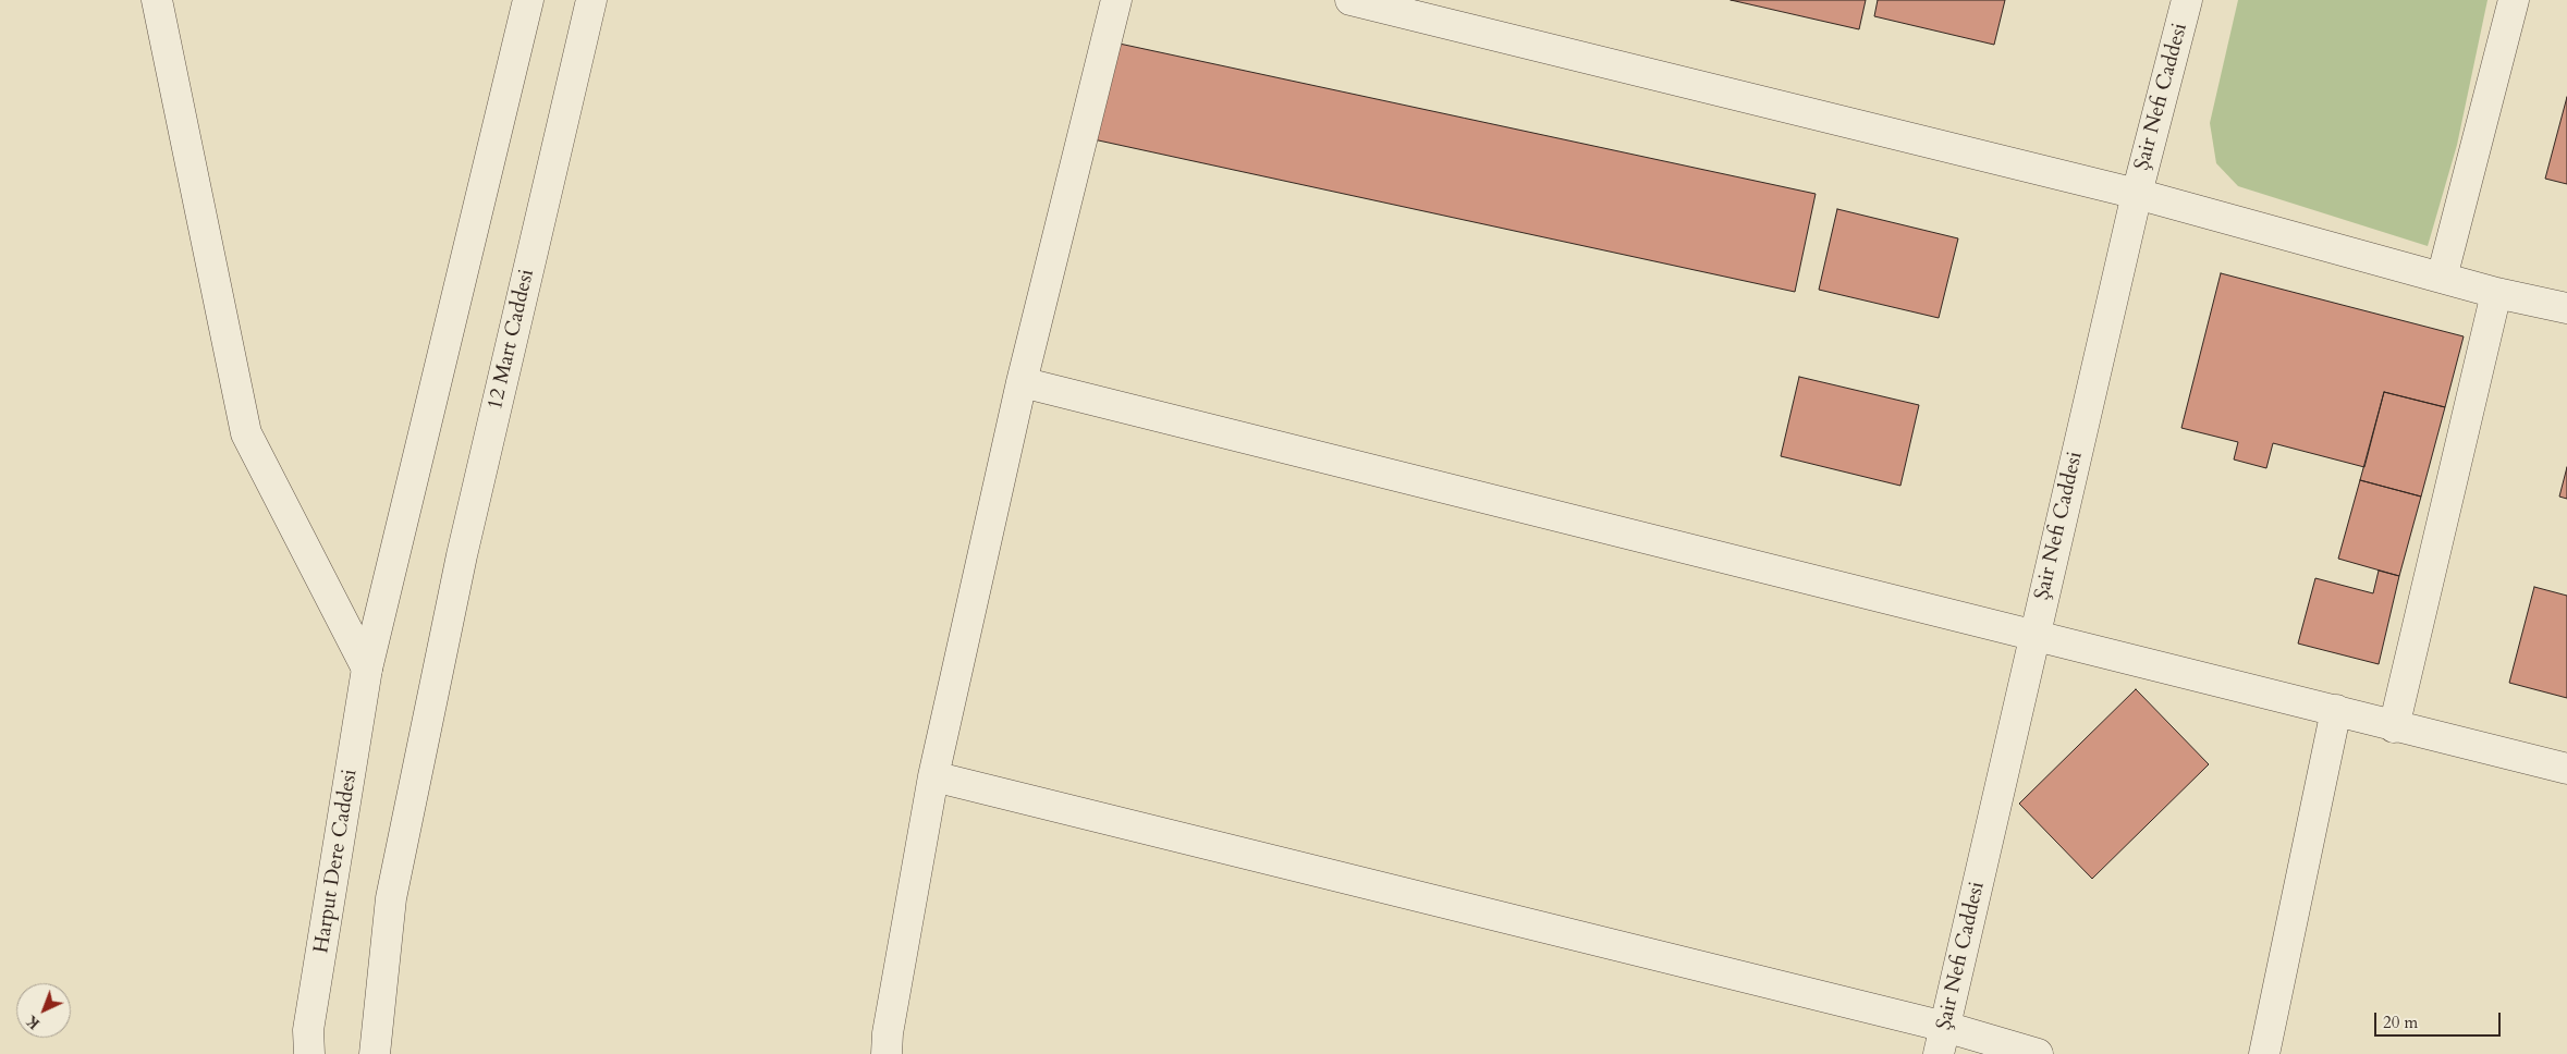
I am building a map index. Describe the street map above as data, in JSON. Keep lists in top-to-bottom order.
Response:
{
  "streets": {
    "street": ["Şair Nefi Caddesi", "12 Mart Caddesi", "Harput Dere Caddesi"]
  },
  "scale_bar": "20 m",
  "north": "bottom left"
}
